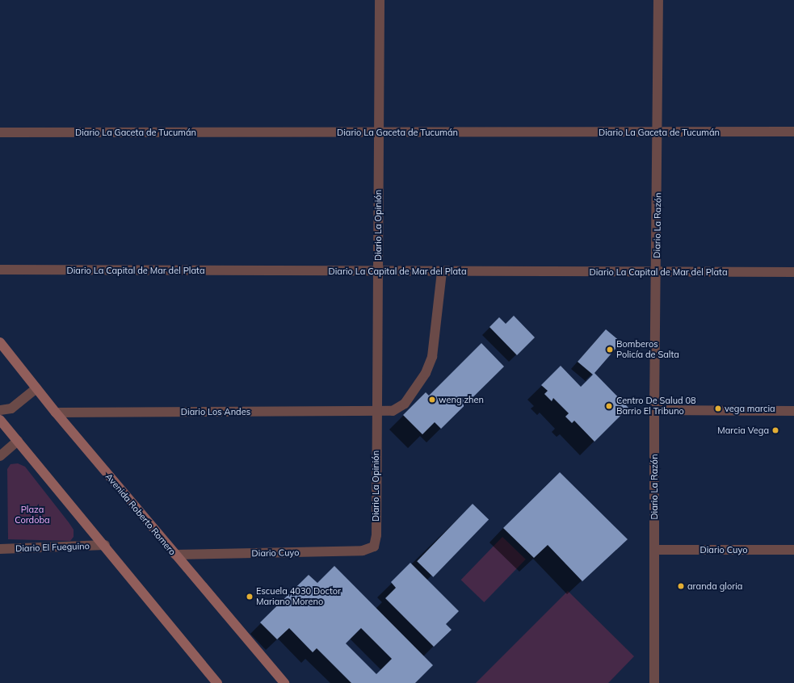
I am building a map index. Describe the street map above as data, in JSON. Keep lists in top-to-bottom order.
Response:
{
  "streets": {
    "main road": ["Avenida Roberto Romero"],
    "street": [
      "Diario La Gaceta de Tucumán",
      "Diario La Opinión",
      "Diario La Razón",
      "Diario La Capital de Mar del Plata",
      "Diario Los Andes",
      "Diario El Fueguino",
      "Diario Cuyo"
    ]
  },
  "crossings": [
    ["Diario La Gaceta de Tucumán", "Diario La Opinión"],
    ["Diario La Gaceta de Tucumán", "Diario La Razón"],
    ["Diario La Opinión", "Diario La Capital de Mar del Plata"],
    ["Diario La Opinión", "Diario Los Andes"],
    ["Diario La Opinión", "Diario Cuyo"],
    ["Diario La Razón", "Diario La Capital de Mar del Plata"],
    ["Diario La Razón", "Diario Cuyo"],
    ["Diario La Capital de Mar del Plata", "Diario Los Andes"],
    ["Diario Los Andes", "Avenida Roberto Romero"],
    ["Avenida Roberto Romero", "Diario Cuyo"]
  ],
  "parks": ["Plaza Cordoba"],
  "places": [
    "Bomberos Policía de Salta",
    "weng zhen",
    "Centro De Salud 08 Barrio El Tribuno",
    "vega marcia",
    "Marcia Vega",
    "aranda gloria",
    "Escuela 4030 Doctor Mariano Moreno"
  ]
}
